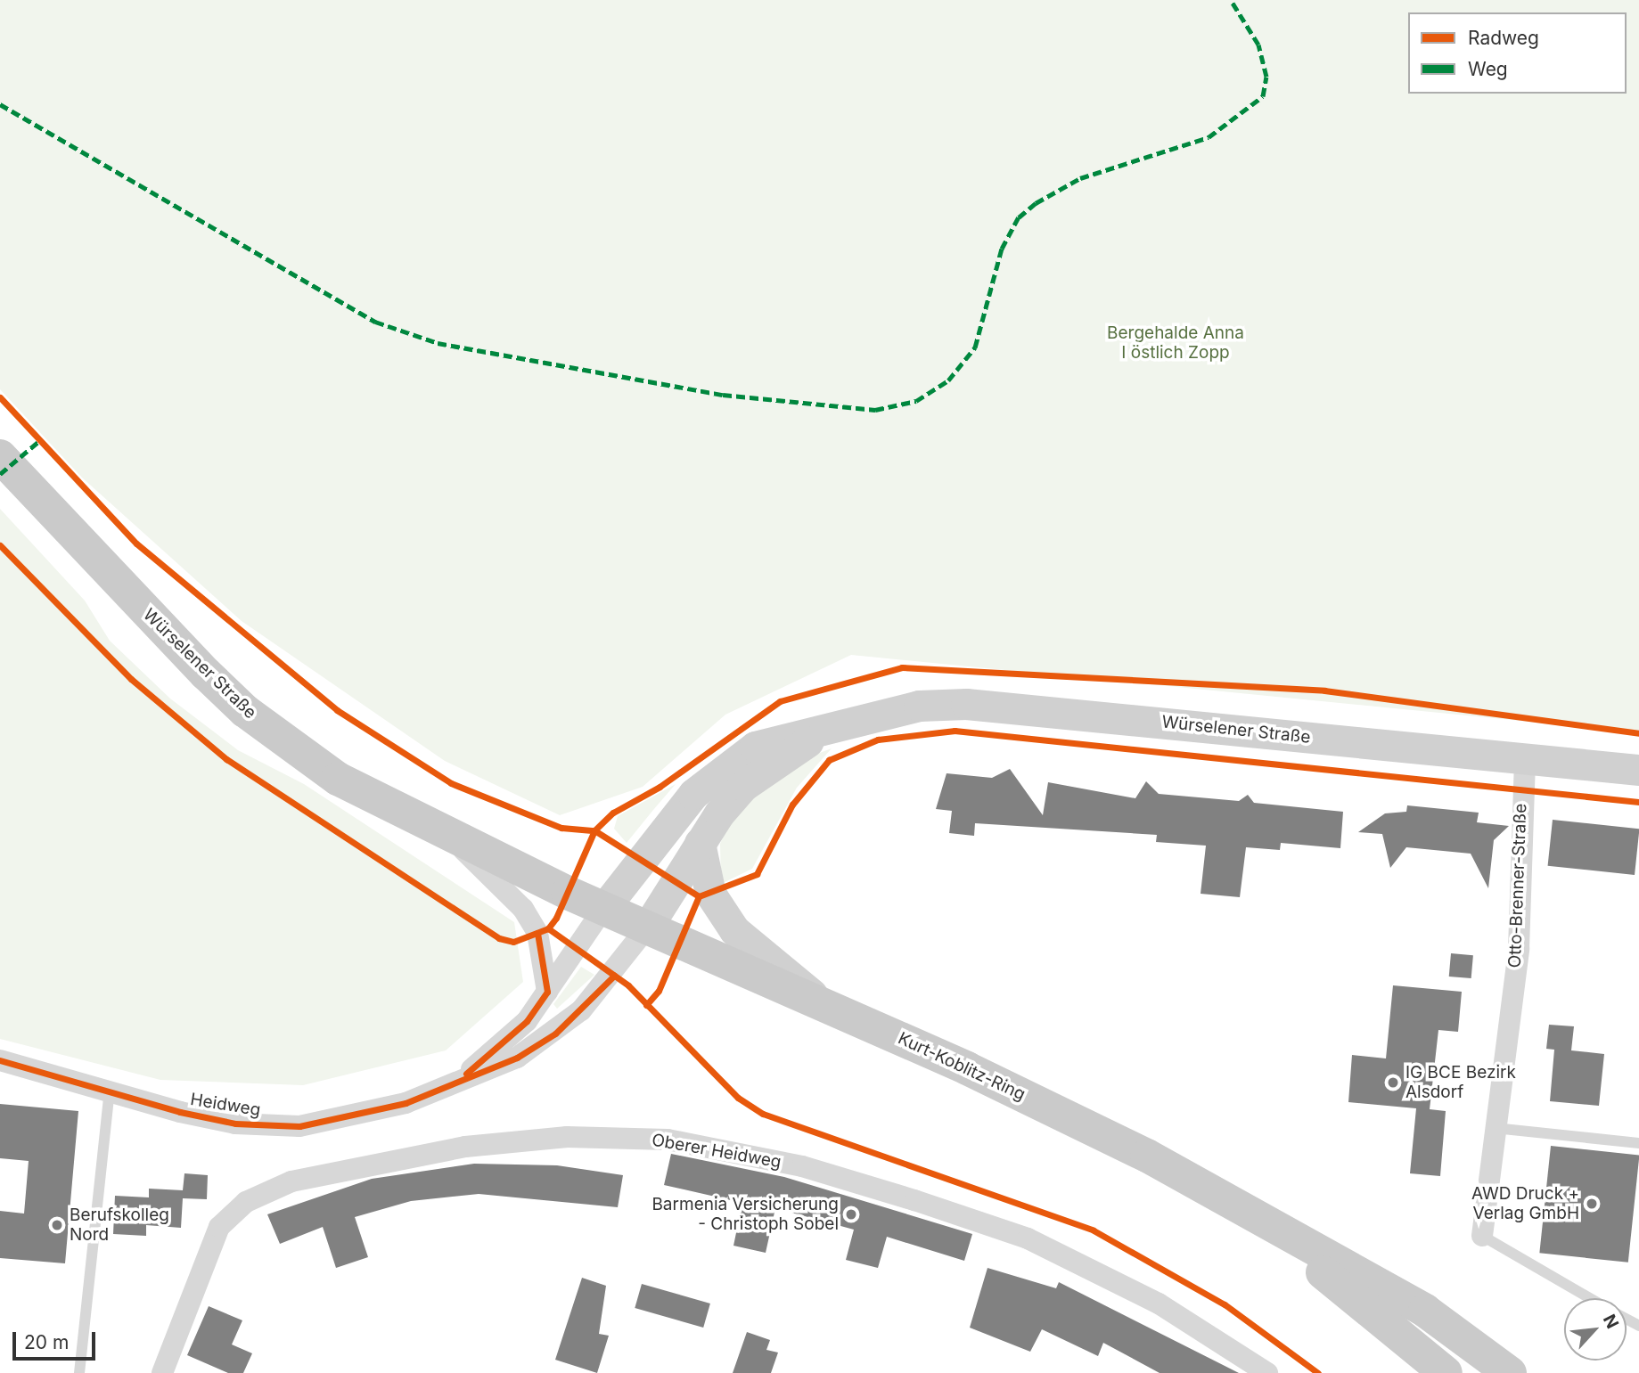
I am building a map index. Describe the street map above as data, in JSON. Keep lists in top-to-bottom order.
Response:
{
  "streets": {
    "main road": ["Würselener Straße", "Kurt-Koblitz-Ring"],
    "street": ["Otto-Brenner-Straße", "Heidweg", "Oberer Heidweg"]
  },
  "crossings": [
    ["Würselener Straße", "Otto-Brenner-Straße"],
    ["Würselener Straße", "Kurt-Koblitz-Ring"],
    ["Würselener Straße", "Heidweg"],
    ["Kurt-Koblitz-Ring", "Heidweg"]
  ],
  "parks": ["Bergehalde Anna I östlich Zopp"],
  "places": [
    "IG BCE Bezirk Alsdorf",
    "AWD Druck + Verlag GmbH",
    "Barmenia Versicherung - Christoph Sobel",
    "Berufskolleg Nord"
  ],
  "legend": ["Radweg", "Weg"],
  "scale_bar": "20 m",
  "north": "top right"
}
